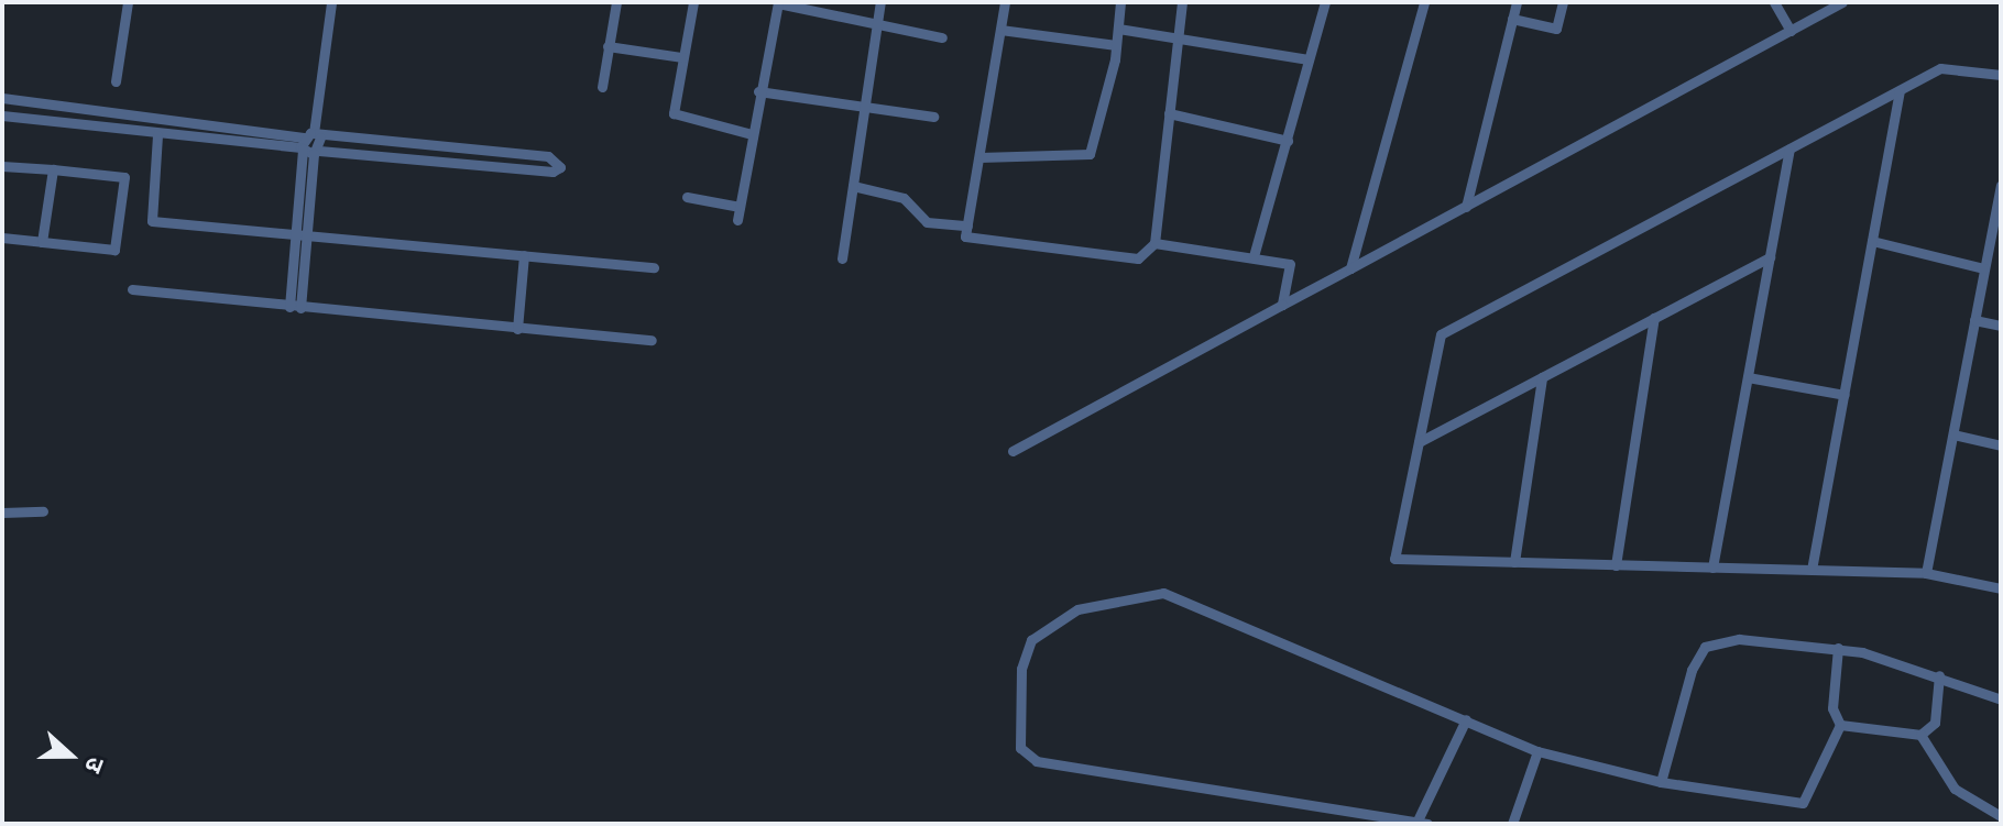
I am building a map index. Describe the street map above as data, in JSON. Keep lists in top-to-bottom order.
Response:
{
  "north": "right"
}
